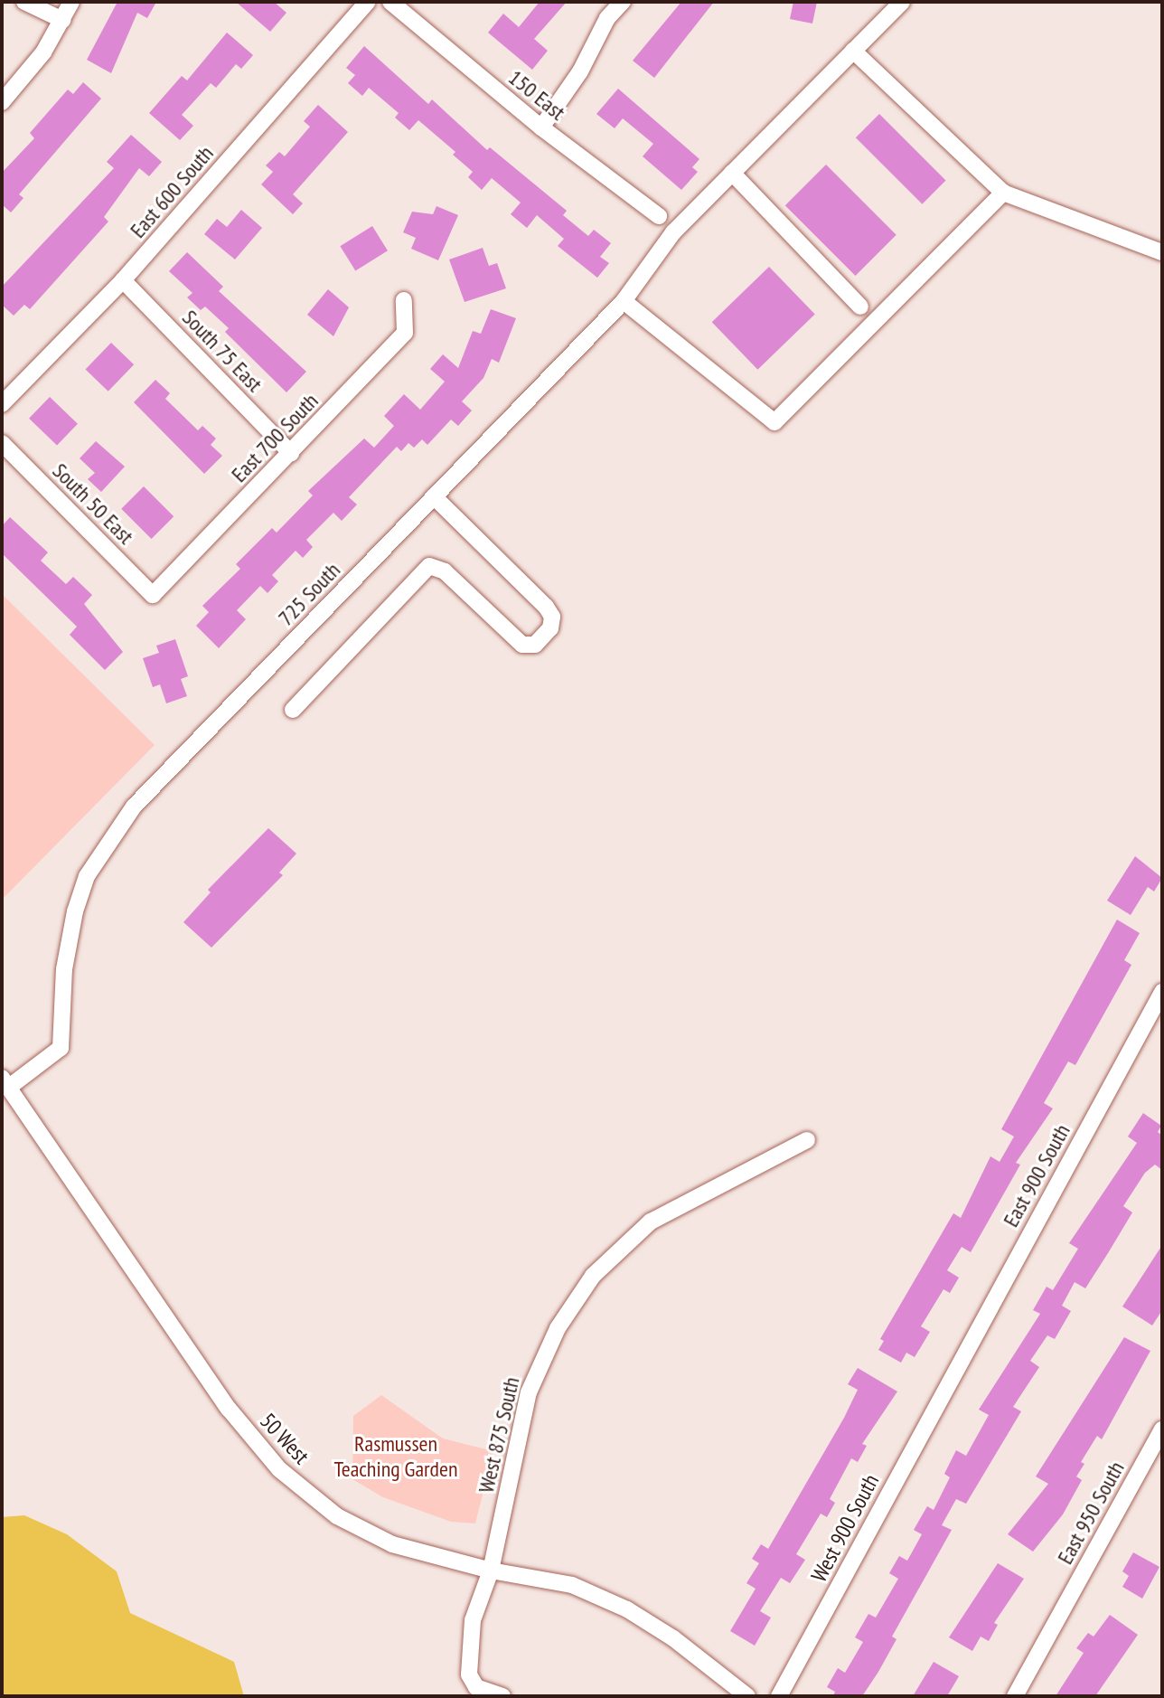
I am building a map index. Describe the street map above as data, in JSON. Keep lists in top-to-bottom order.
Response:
{
  "streets": {
    "street": [
      "150 East",
      "East 600 South",
      "South 75 East",
      "East 700 South",
      "South 50 East",
      "725 South",
      "East 900 South",
      "West 875 South",
      "50 West",
      "East 950 South",
      "West 900 South"
    ]
  },
  "crossings": [
    ["East 600 South", "South 75 East"],
    ["South 75 East", "East 700 South"],
    ["East 700 South", "South 50 East"],
    ["725 South", "50 West"],
    ["East 900 South", "West 900 South"],
    ["West 875 South", "50 West"]
  ],
  "parks": ["Rasmussen Teaching Garden"]
}
